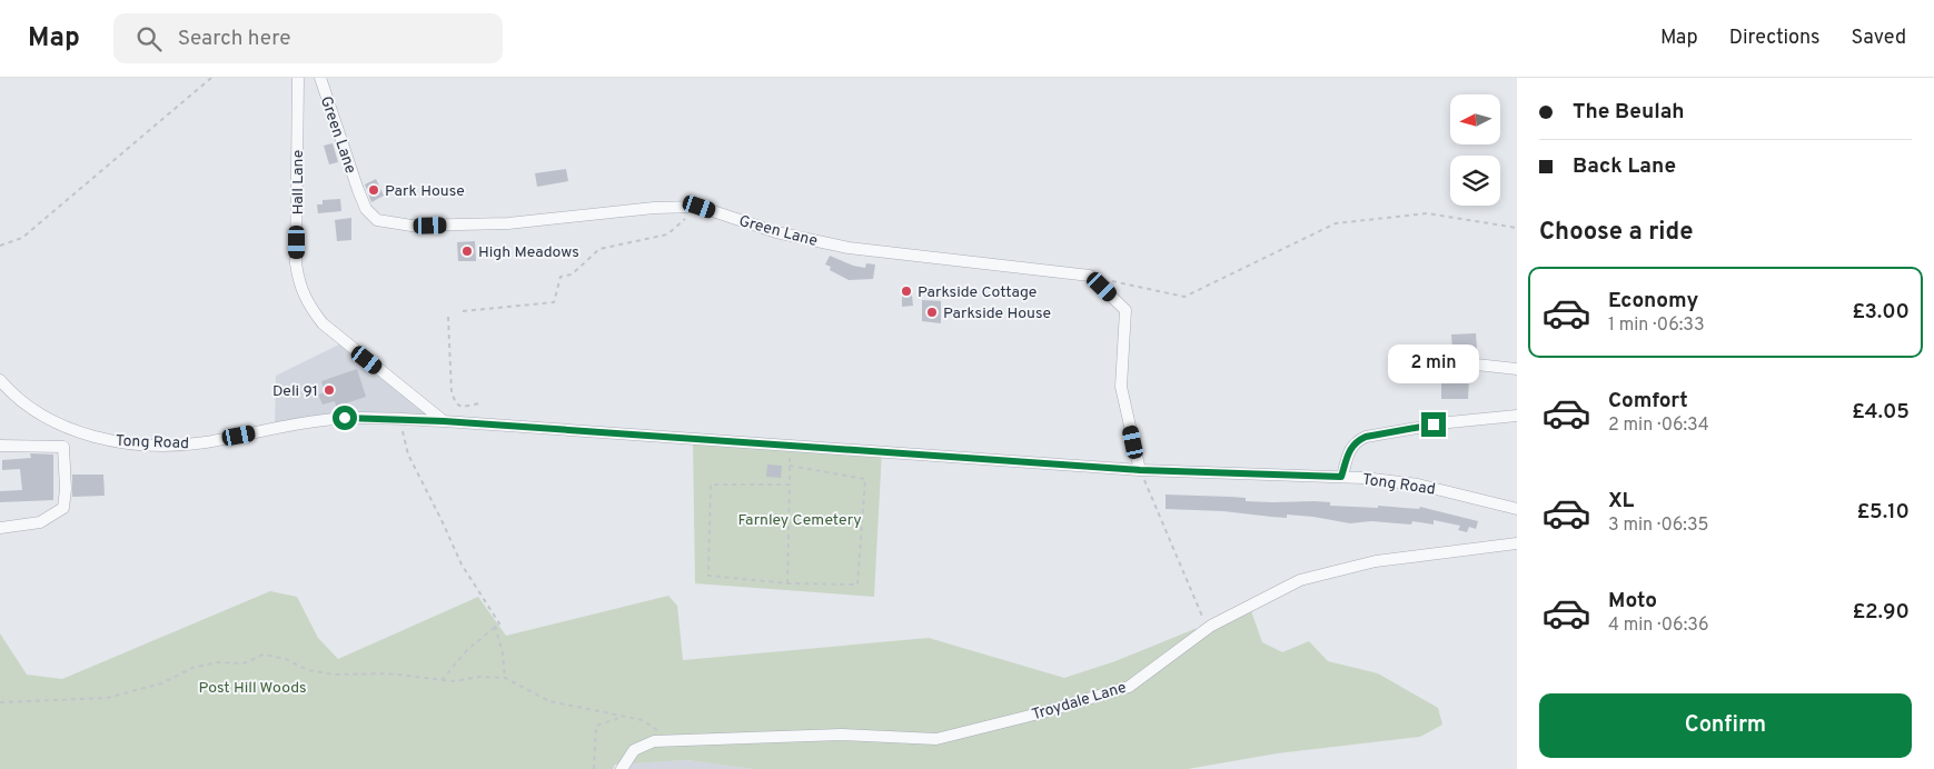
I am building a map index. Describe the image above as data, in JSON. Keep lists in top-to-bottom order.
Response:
{
  "streets": {
    "street": [
      "Green Lane",
      "Hall Lane",
      "Tong Road",
      "Troydale Lane"
    ]
  },
  "crossings": [
    ["Green Lane", "Tong Road"],
    ["Hall Lane", "Tong Road"]
  ],
  "parks": ["Farnley Cemetery", "Post Hill Woods"],
  "places": [
    "Park House",
    "High Meadows",
    "Parkside Cottage",
    "Parkside House",
    "Deli 91"
  ],
  "north": "left",
  "page": {
    "header": "Map",
    "search": "Search here",
    "nav": ["Map", "Directions", "Saved"],
    "banner": ["The Beulah", "Back Lane"],
    "heading": "Choose a ride",
    "list": [
      {
        "name": "Economy",
        "note": "1 min · 06:33",
        "value": "£3.00"
      },
      {
        "name": "Comfort",
        "note": "2 min · 06:34",
        "value": "£4.05"
      },
      {
        "name": "XL",
        "note": "3 min · 06:35",
        "value": "£5.10"
      },
      {
        "name": "Moto",
        "note": "4 min · 06:36",
        "value": "£2.90"
      }
    ],
    "bubble": "2 min",
    "buttons": "Confirm"
  }
}
